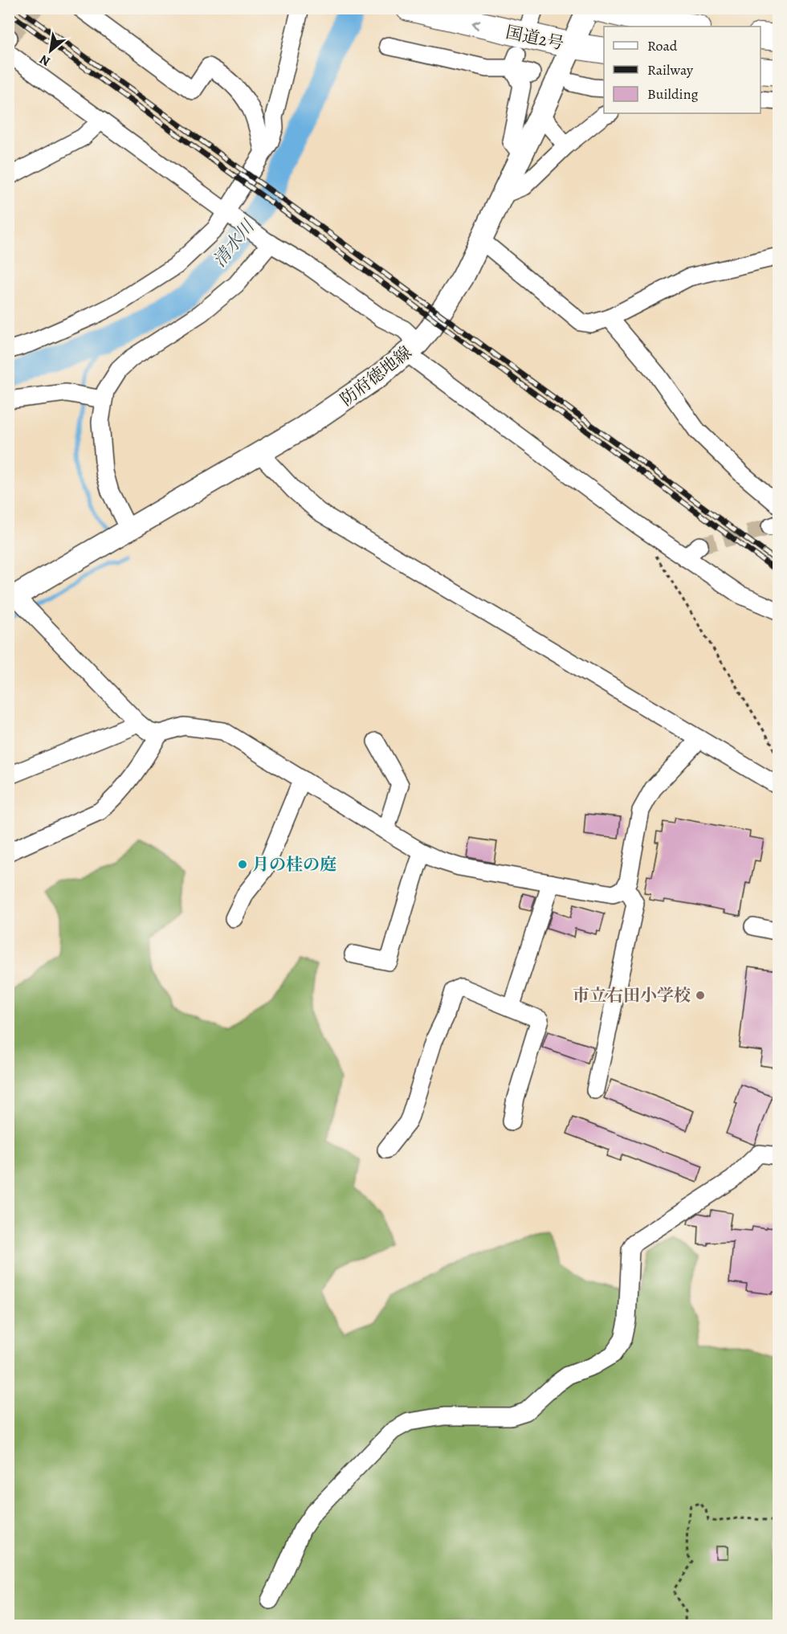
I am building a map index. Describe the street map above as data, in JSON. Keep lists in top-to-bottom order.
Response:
{
  "streets": {
    "highway": ["国道2号"],
    "main road": ["防府徳地線"]
  },
  "crossings": [
    ["国道2号", "防府徳地線"]
  ],
  "one_way": ["国道2号"],
  "water": ["清水川"],
  "places": ["月の桂の庭", "市立右田小学校"],
  "legend": ["Road", "Railway", "Building"],
  "north": "bottom left"
}
